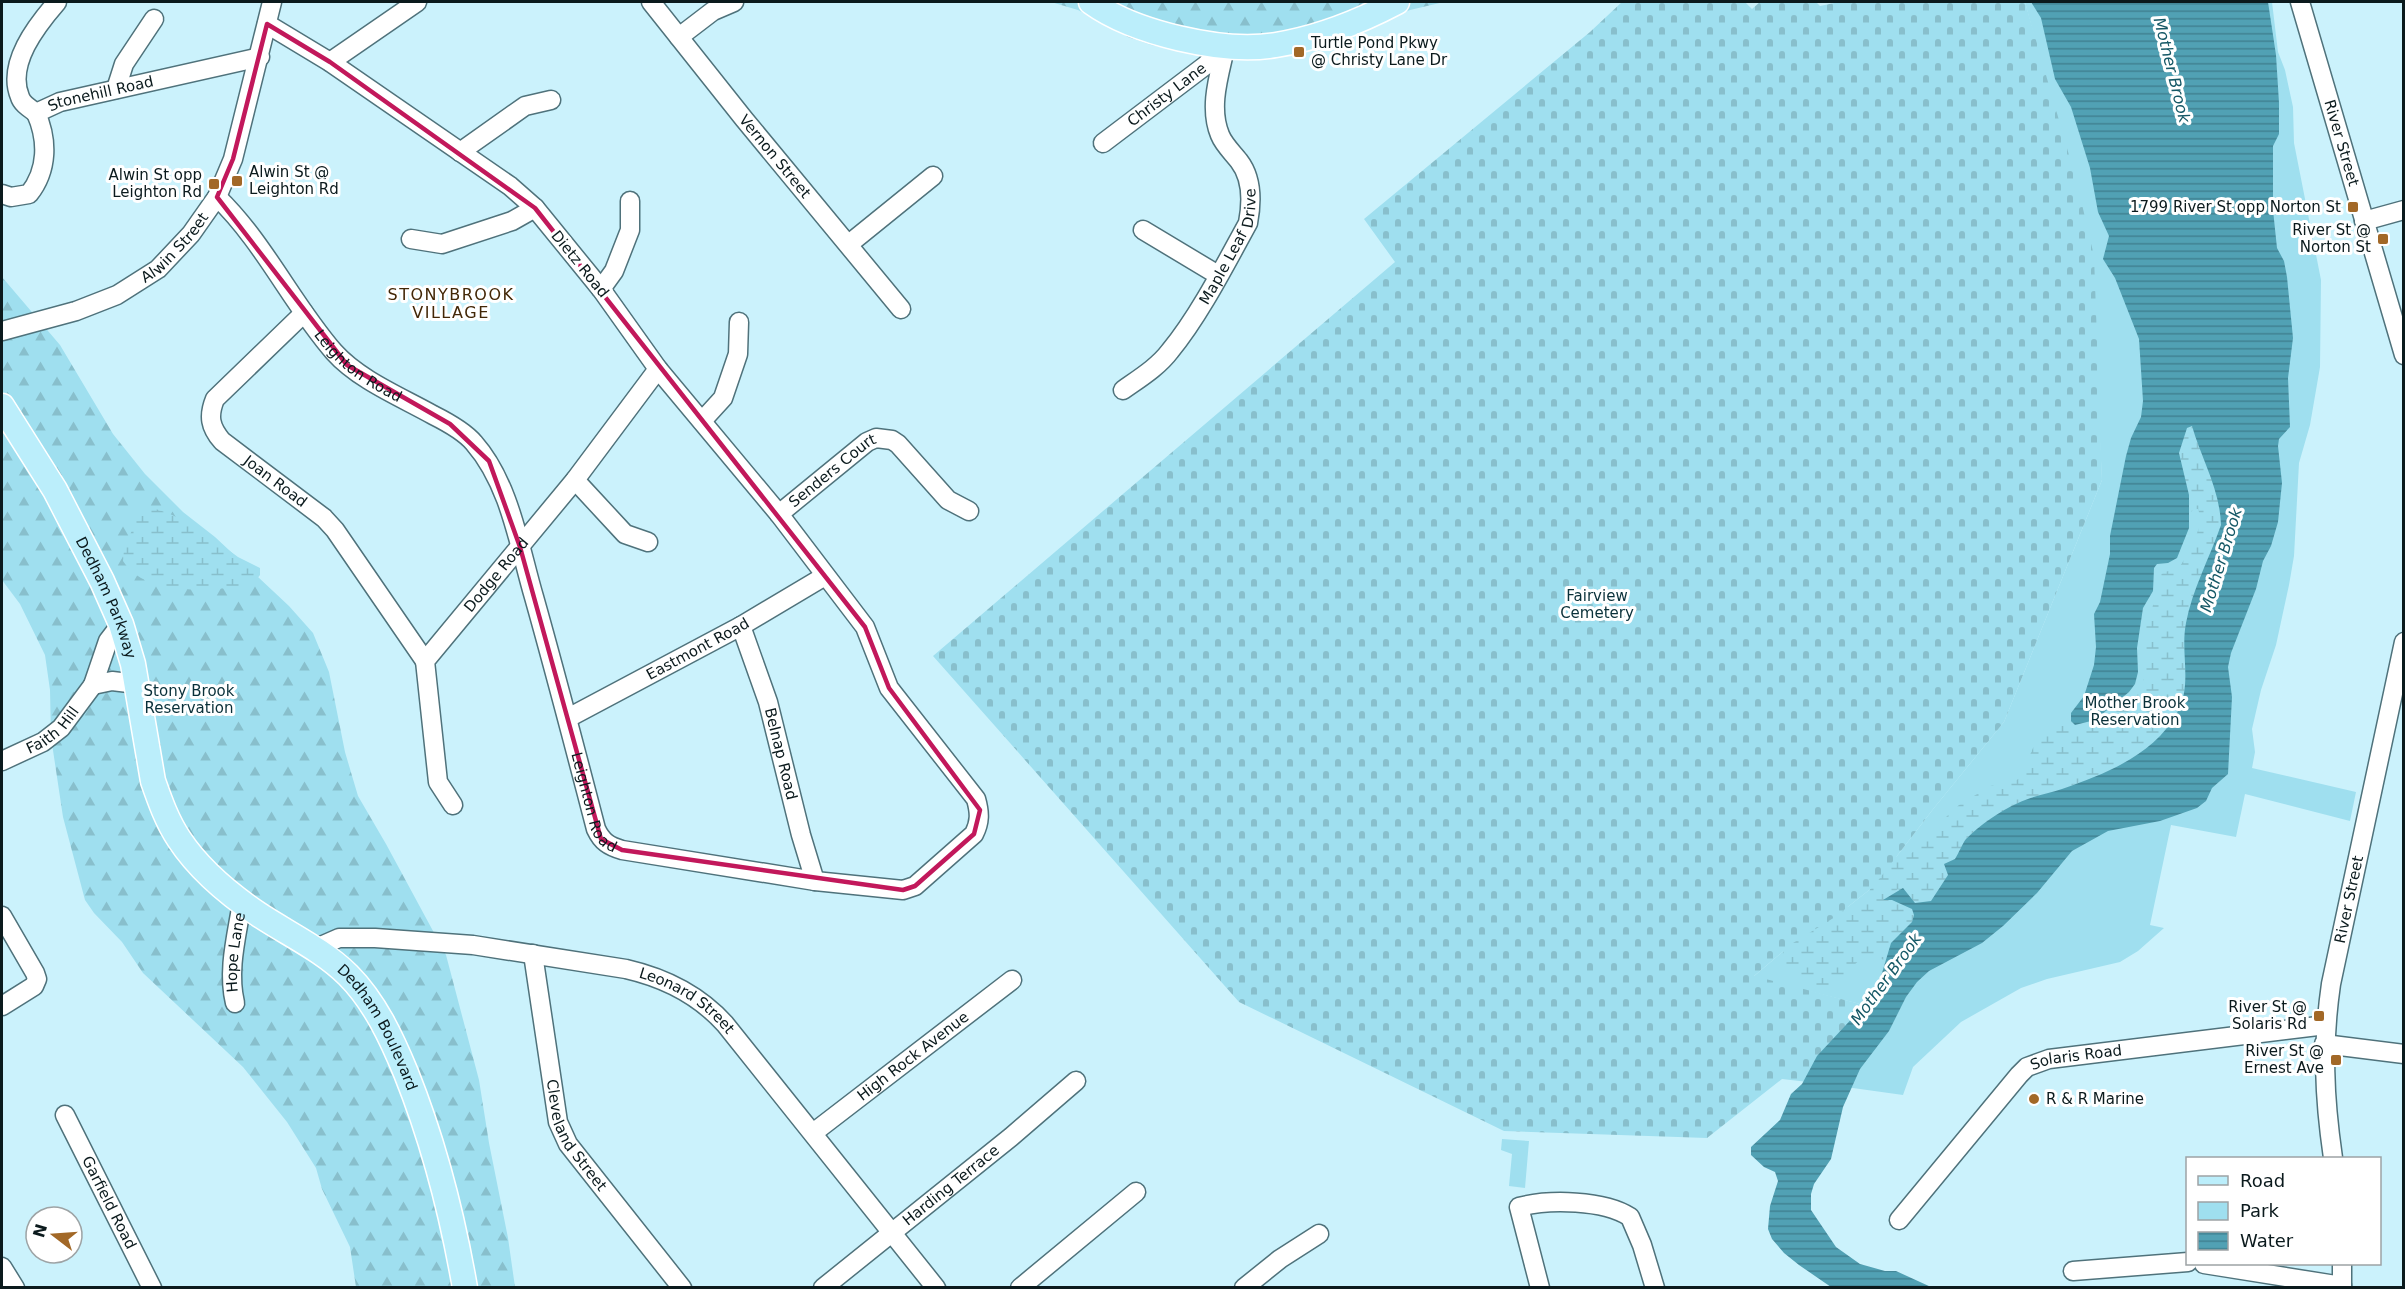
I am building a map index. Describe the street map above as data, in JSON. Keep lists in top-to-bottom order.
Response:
{
  "streets": {
    "main road": ["Dedham Parkway", "Dedham Boulevard"],
    "street": [
      "Stonehill Road",
      "Christy Lane",
      "River Street",
      "Vernon Street",
      "Maple Leaf Drive",
      "Alwin Street",
      "Dietz Road",
      "Leighton Road",
      "Senders Court",
      "Joan Road",
      "Dodge Road",
      "Eastmont Road",
      "Faith Hill",
      "Belnap Road",
      "Hope Lane",
      "Leonard Street",
      "High Rock Avenue",
      "Solaris Road",
      "Cleveland Street",
      "Harding Terrace",
      "Garfield Road"
    ]
  },
  "crossings": [
    ["Stonehill Road", "Alwin Street"],
    ["Christy Lane", "Maple Leaf Drive"],
    ["River Street", "Solaris Road"],
    ["Alwin Street", "Dietz Road"],
    ["Alwin Street", "Leighton Road"],
    ["Dietz Road", "Leighton Road"],
    ["Dietz Road", "Senders Court"],
    ["Dietz Road", "Dodge Road"],
    ["Dietz Road", "Eastmont Road"],
    ["Leighton Road", "Joan Road"],
    ["Leighton Road", "Dodge Road"],
    ["Leighton Road", "Eastmont Road"],
    ["Leighton Road", "Belnap Road"],
    ["Joan Road", "Dodge Road"],
    ["Dedham Parkway", "Faith Hill"],
    ["Dedham Parkway", "Dedham Boulevard"],
    ["Eastmont Road", "Belnap Road"],
    ["Hope Lane", "Dedham Boulevard"],
    ["Leonard Street", "Dedham Boulevard"],
    ["Leonard Street", "High Rock Avenue"],
    ["Leonard Street", "Cleveland Street"],
    ["Leonard Street", "Harding Terrace"]
  ],
  "districts": ["STONYBROOK VILLAGE"],
  "water": ["Mother Brook"],
  "parks": ["Fairview Cemetery", "Stony Brook Reservation", "Mother Brook Reservation"],
  "places": {
    "transit": [
      "Turtle Pond Pkwy @ Christy Lane Dr",
      "Alwin St @ Leighton Rd",
      "Alwin St opp Leighton Rd",
      "1799 River St opp Norton St",
      "River St @ Norton St",
      "River St @ Solaris Rd",
      "River St @ Ernest Ave"
    ],
    "other": ["R & R Marine"]
  },
  "legend": ["Road", "Park", "Water"],
  "north": "left"
}
